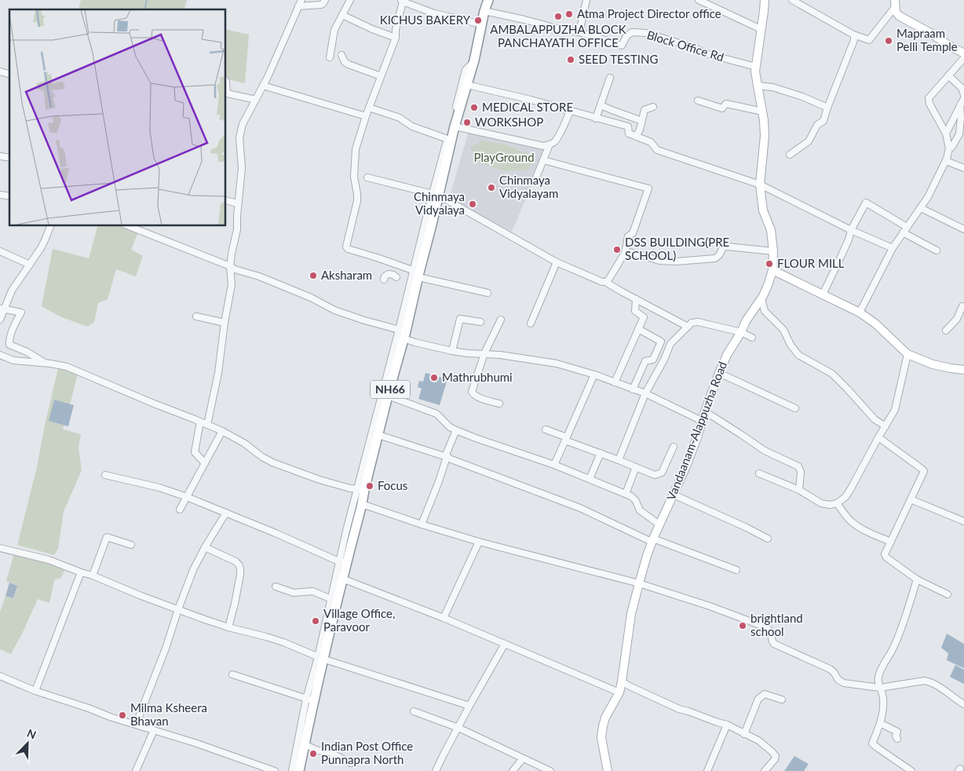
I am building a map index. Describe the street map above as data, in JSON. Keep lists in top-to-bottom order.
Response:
{
  "streets": {
    "highway": ["NH66"],
    "main road": ["Vandaanam-Alappuzha Road"],
    "street": ["Block Office Rd"]
  },
  "crossings": [
    ["Block Office Rd", "Vandaanam-Alappuzha Road"]
  ],
  "parks": ["PlayGround"],
  "places": [
    "Atma Project Director office",
    "AMBALAPPUZHA BLOCK PANCHAYATH OFFICE",
    "KICHUS BAKERY",
    "Mapraam Pelli Temple",
    "SEED TESTING",
    "MEDICAL STORE",
    "WORKSHOP",
    "Chinmaya Vidyalayam",
    "Chinmaya Vidyalaya",
    "DSS BUILDING(PRE SCHOOL)",
    "FLOUR MILL",
    "Aksharam",
    "Mathrubhumi",
    "Focus",
    "Village Office, Paravoor",
    "brightland school",
    "Milma Ksheera Bhavan",
    "Indian Post Office Punnapra North"
  ],
  "north": "top right"
}
